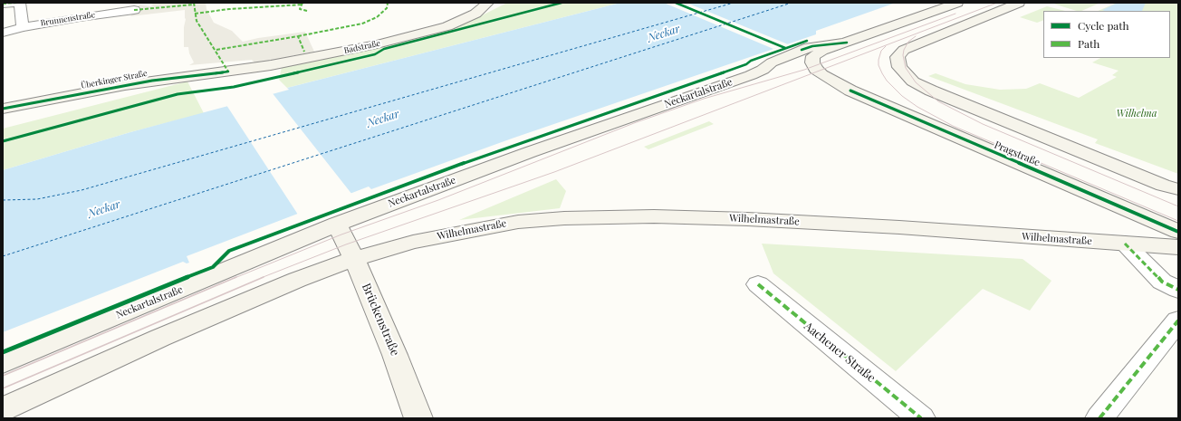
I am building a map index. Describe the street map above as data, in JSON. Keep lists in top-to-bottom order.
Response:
{
  "streets": {
    "main road": [
      "Badstraße",
      "Überkinger Straße",
      "Neckartalstraße",
      "Pragstraße",
      "Wilhelmastraße",
      "Brückenstraße"
    ],
    "street": ["Brunnenstraße", "Aachener Straße"]
  },
  "crossings": [
    ["Badstraße", "Überkinger Straße"],
    ["Neckartalstraße", "Pragstraße"],
    ["Neckartalstraße", "Brückenstraße"],
    ["Wilhelmastraße", "Brückenstraße"]
  ],
  "water": ["Neckar"],
  "parks": ["Wilhelma"],
  "legend": ["Cycle path", "Path"]
}
